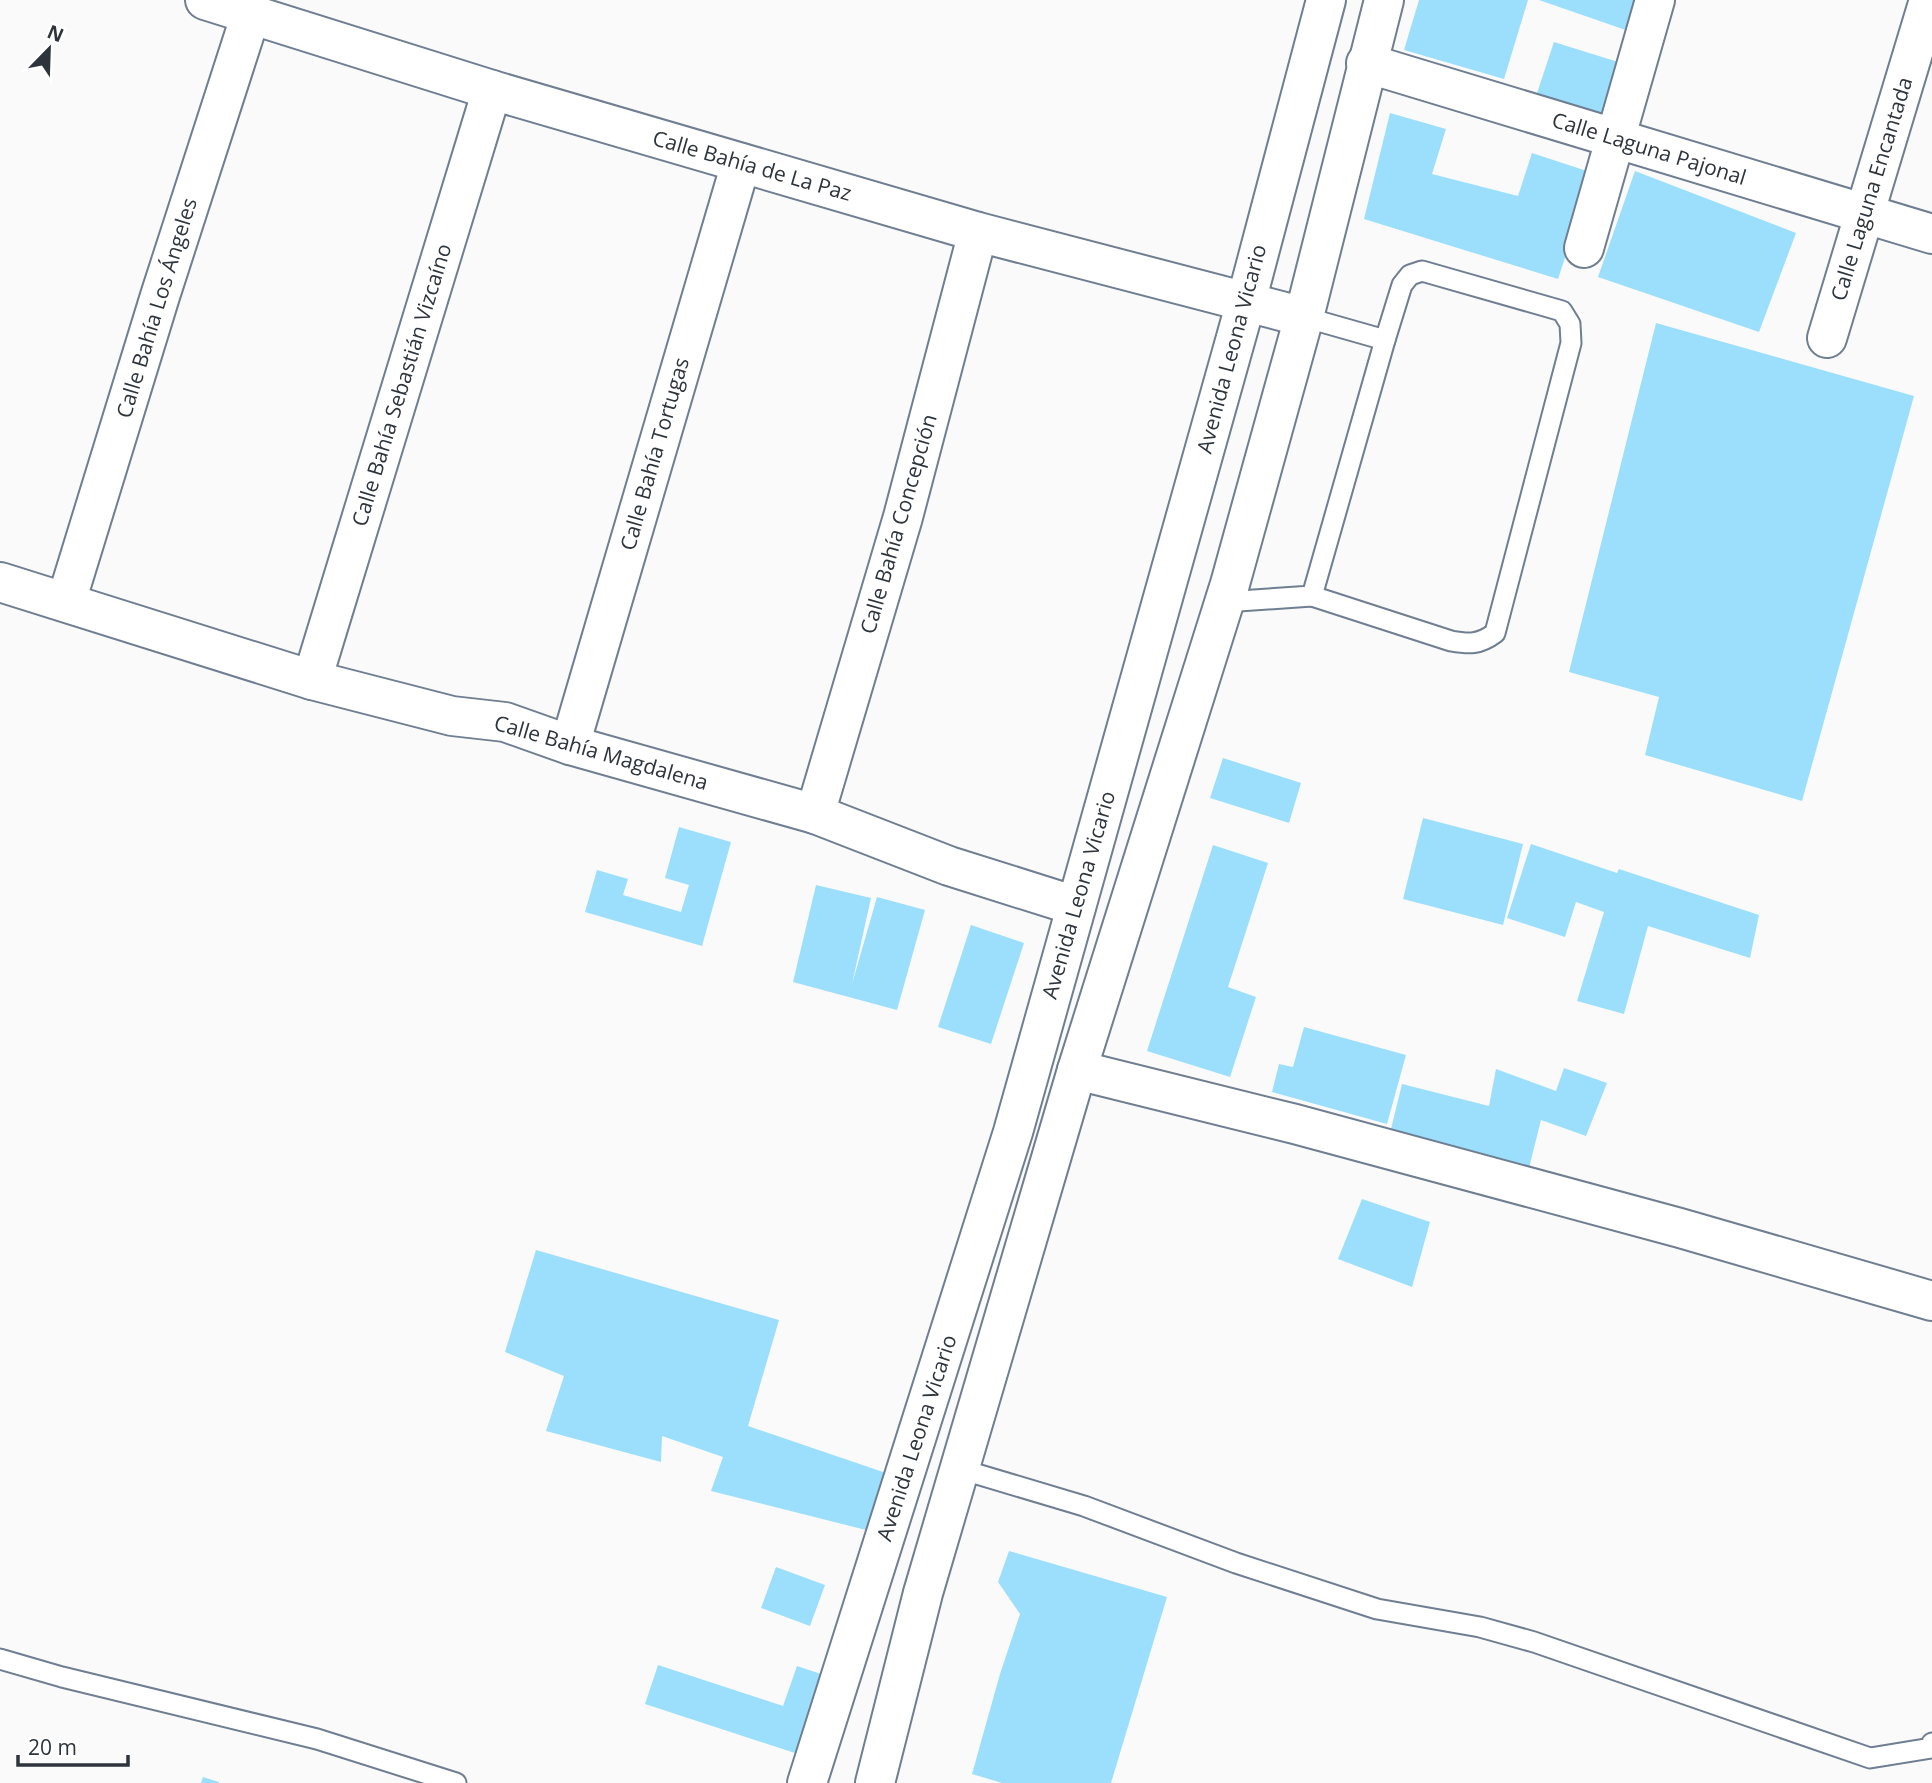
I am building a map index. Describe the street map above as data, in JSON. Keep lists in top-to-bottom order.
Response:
{
  "streets": {
    "street": [
      "Calle Laguna Pajonal",
      "Calle Bahía de La Paz",
      "Calle Laguna Encantada",
      "Calle Bahía Los Ángeles",
      "Avenida Leona Vicario",
      "Calle Bahía Sebastián Vizcaíno",
      "Calle Bahía Tortugas",
      "Calle Bahía Concepción",
      "Calle Bahía Magdalena"
    ]
  },
  "crossings": [
    ["Calle Laguna Pajonal", "Calle Laguna Encantada"],
    ["Calle Bahía de La Paz", "Calle Bahía Los Ángeles"],
    ["Calle Bahía de La Paz", "Avenida Leona Vicario"],
    ["Calle Bahía de La Paz", "Calle Bahía Sebastián Vizcaíno"],
    ["Calle Bahía de La Paz", "Calle Bahía Tortugas"],
    ["Calle Bahía de La Paz", "Calle Bahía Concepción"],
    ["Calle Bahía Los Ángeles", "Calle Bahía Magdalena"],
    ["Avenida Leona Vicario", "Calle Bahía Magdalena"],
    ["Calle Bahía Sebastián Vizcaíno", "Calle Bahía Magdalena"],
    ["Calle Bahía Tortugas", "Calle Bahía Magdalena"],
    ["Calle Bahía Concepción", "Calle Bahía Magdalena"]
  ],
  "scale_bar": "20 m",
  "north": "top right"
}
